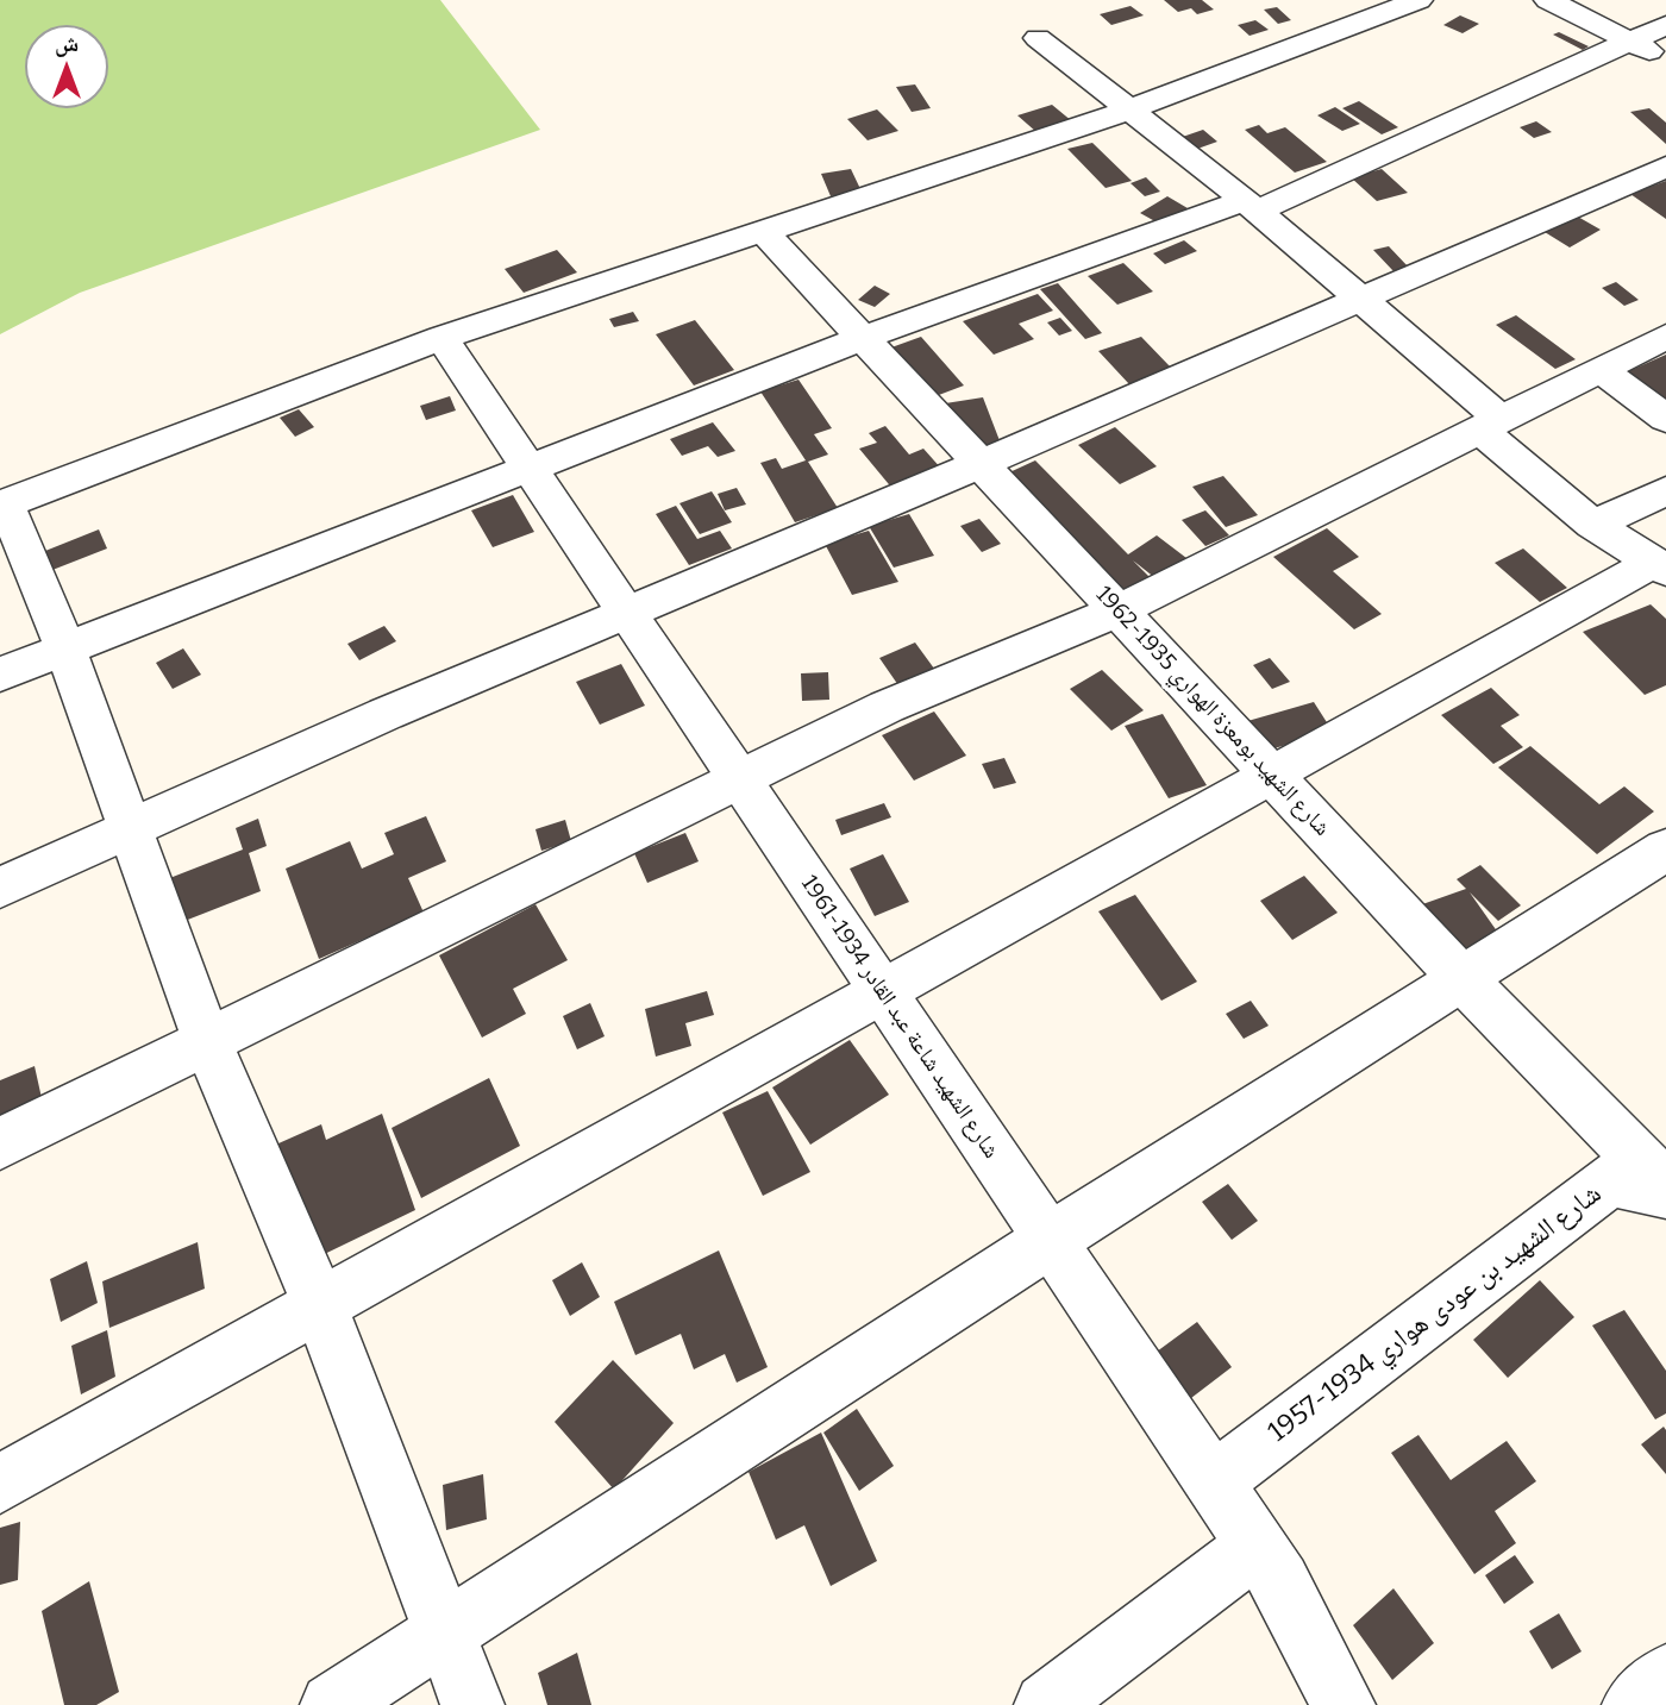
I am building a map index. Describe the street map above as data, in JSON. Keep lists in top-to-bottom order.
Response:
{
  "streets": {
    "street": ["شارع الشهيد بومعزة الهواري 1935-1962", "شارع الشهيد شاعة عبد القادر 1934-1961", "شارع الشهيد بن عودى هواري 1934-1957"]
  },
  "crossings": [
    ["شارع الشهيد بومعزة الهواري 1935-1962", "شارع الشهيد بن عودى هواري 1934-1957"],
    ["شارع الشهيد شاعة عبد القادر 1934-1961", "شارع الشهيد بن عودى هواري 1934-1957"]
  ],
  "north": "top"
}
